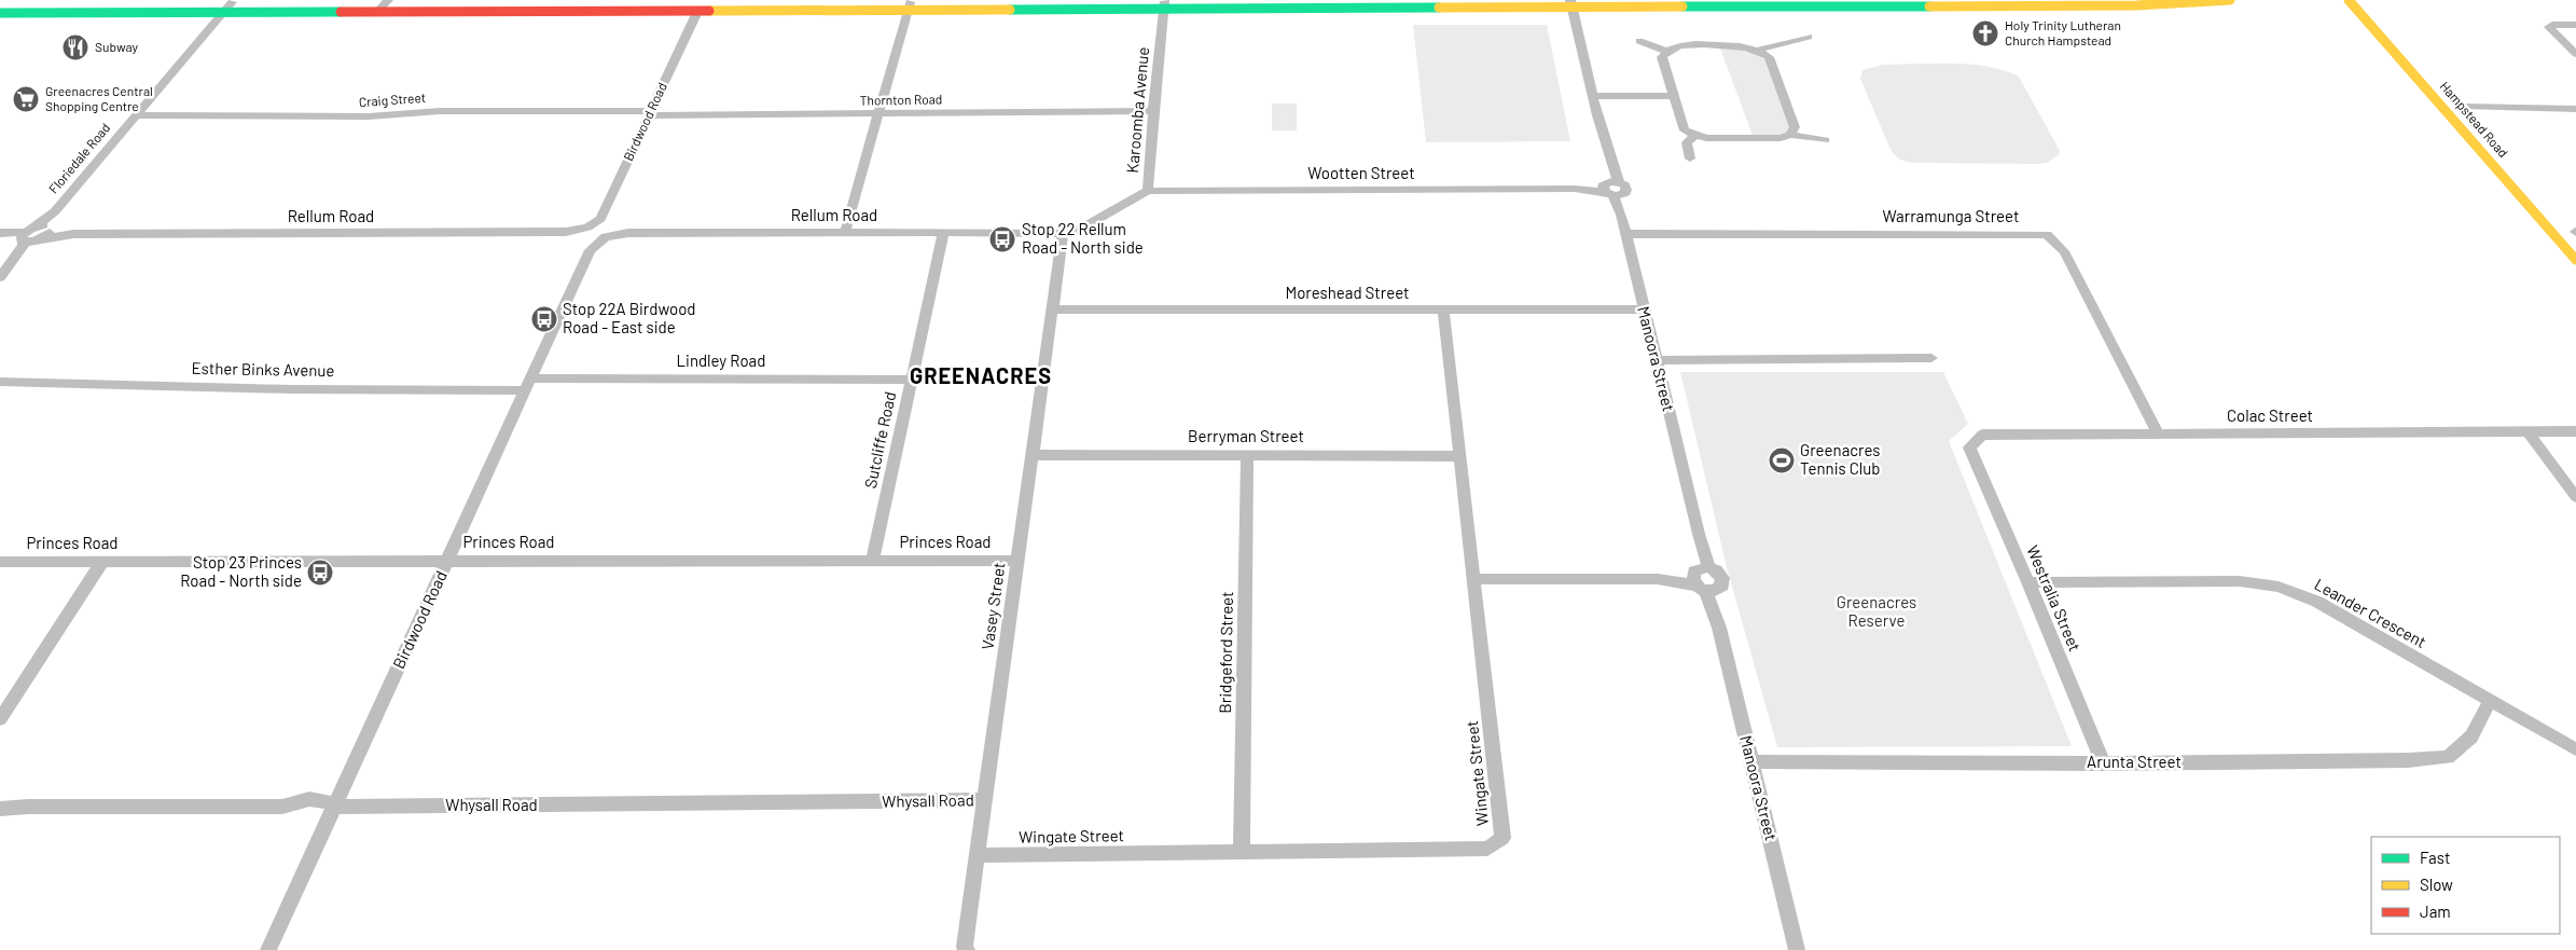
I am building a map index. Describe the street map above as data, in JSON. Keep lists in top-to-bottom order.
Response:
{
  "streets": {
    "main road": ["Hampstead Road"],
    "street": [
      "Craig Street",
      "Thornton Road",
      "Karoomba Avenue",
      "Birdwood Road",
      "Floriedale Road",
      "Wootten Street",
      "Rellum Road",
      "Warramunga Street",
      "Moreshead Street",
      "Manoora Street",
      "Lindley Road",
      "Esther Binks Avenue",
      "Colac Street",
      "Berryman Street",
      "Sutcliffe Road",
      "Princes Road",
      "Westralia Street",
      "Vasey Street",
      "Leander Crescent",
      "Bridgeford Street",
      "Arunta Street",
      "Wingate Street",
      "Whysall Road"
    ]
  },
  "crossings": [
    ["Craig Street", "Thornton Road"],
    ["Craig Street", "Birdwood Road"],
    ["Craig Street", "Floriedale Road"],
    ["Thornton Road", "Karoomba Avenue"],
    ["Thornton Road", "Birdwood Road"],
    ["Karoomba Avenue", "Wootten Street"],
    ["Karoomba Avenue", "Rellum Road"],
    ["Karoomba Avenue", "Vasey Street"],
    ["Birdwood Road", "Rellum Road"],
    ["Birdwood Road", "Lindley Road"],
    ["Birdwood Road", "Esther Binks Avenue"],
    ["Birdwood Road", "Princes Road"],
    ["Birdwood Road", "Whysall Road"],
    ["Floriedale Road", "Rellum Road"],
    ["Wootten Street", "Manoora Street"],
    ["Rellum Road", "Sutcliffe Road"],
    ["Rellum Road", "Vasey Street"],
    ["Warramunga Street", "Manoora Street"],
    ["Warramunga Street", "Colac Street"],
    ["Moreshead Street", "Manoora Street"],
    ["Moreshead Street", "Vasey Street"],
    ["Moreshead Street", "Wingate Street"],
    ["Manoora Street", "Arunta Street"],
    ["Lindley Road", "Esther Binks Avenue"],
    ["Lindley Road", "Sutcliffe Road"],
    ["Colac Street", "Westralia Street"],
    ["Berryman Street", "Vasey Street"],
    ["Berryman Street", "Bridgeford Street"],
    ["Berryman Street", "Wingate Street"],
    ["Sutcliffe Road", "Princes Road"],
    ["Princes Road", "Vasey Street"],
    ["Westralia Street", "Leander Crescent"],
    ["Westralia Street", "Arunta Street"],
    ["Vasey Street", "Wingate Street"],
    ["Vasey Street", "Whysall Road"],
    ["Leander Crescent", "Arunta Street"],
    ["Bridgeford Street", "Wingate Street"]
  ],
  "districts": ["GREENACRES"],
  "parks": ["Greenacres Reserve"],
  "places": {
    "church": ["Holy Trinity Lutheran Church Hampstead"],
    "restaurant": ["Subway"],
    "supermarket": ["Greenacres Central Shopping Centre"],
    "bus stop": ["Stop 22 Rellum Road - North side", "Stop 22A Birdwood Road - East side", "Stop 23 Princes Road - North side"],
    "sports": ["Greenacres Tennis Club"]
  },
  "legend": ["Fast", "Slow", "Jam"]
}
